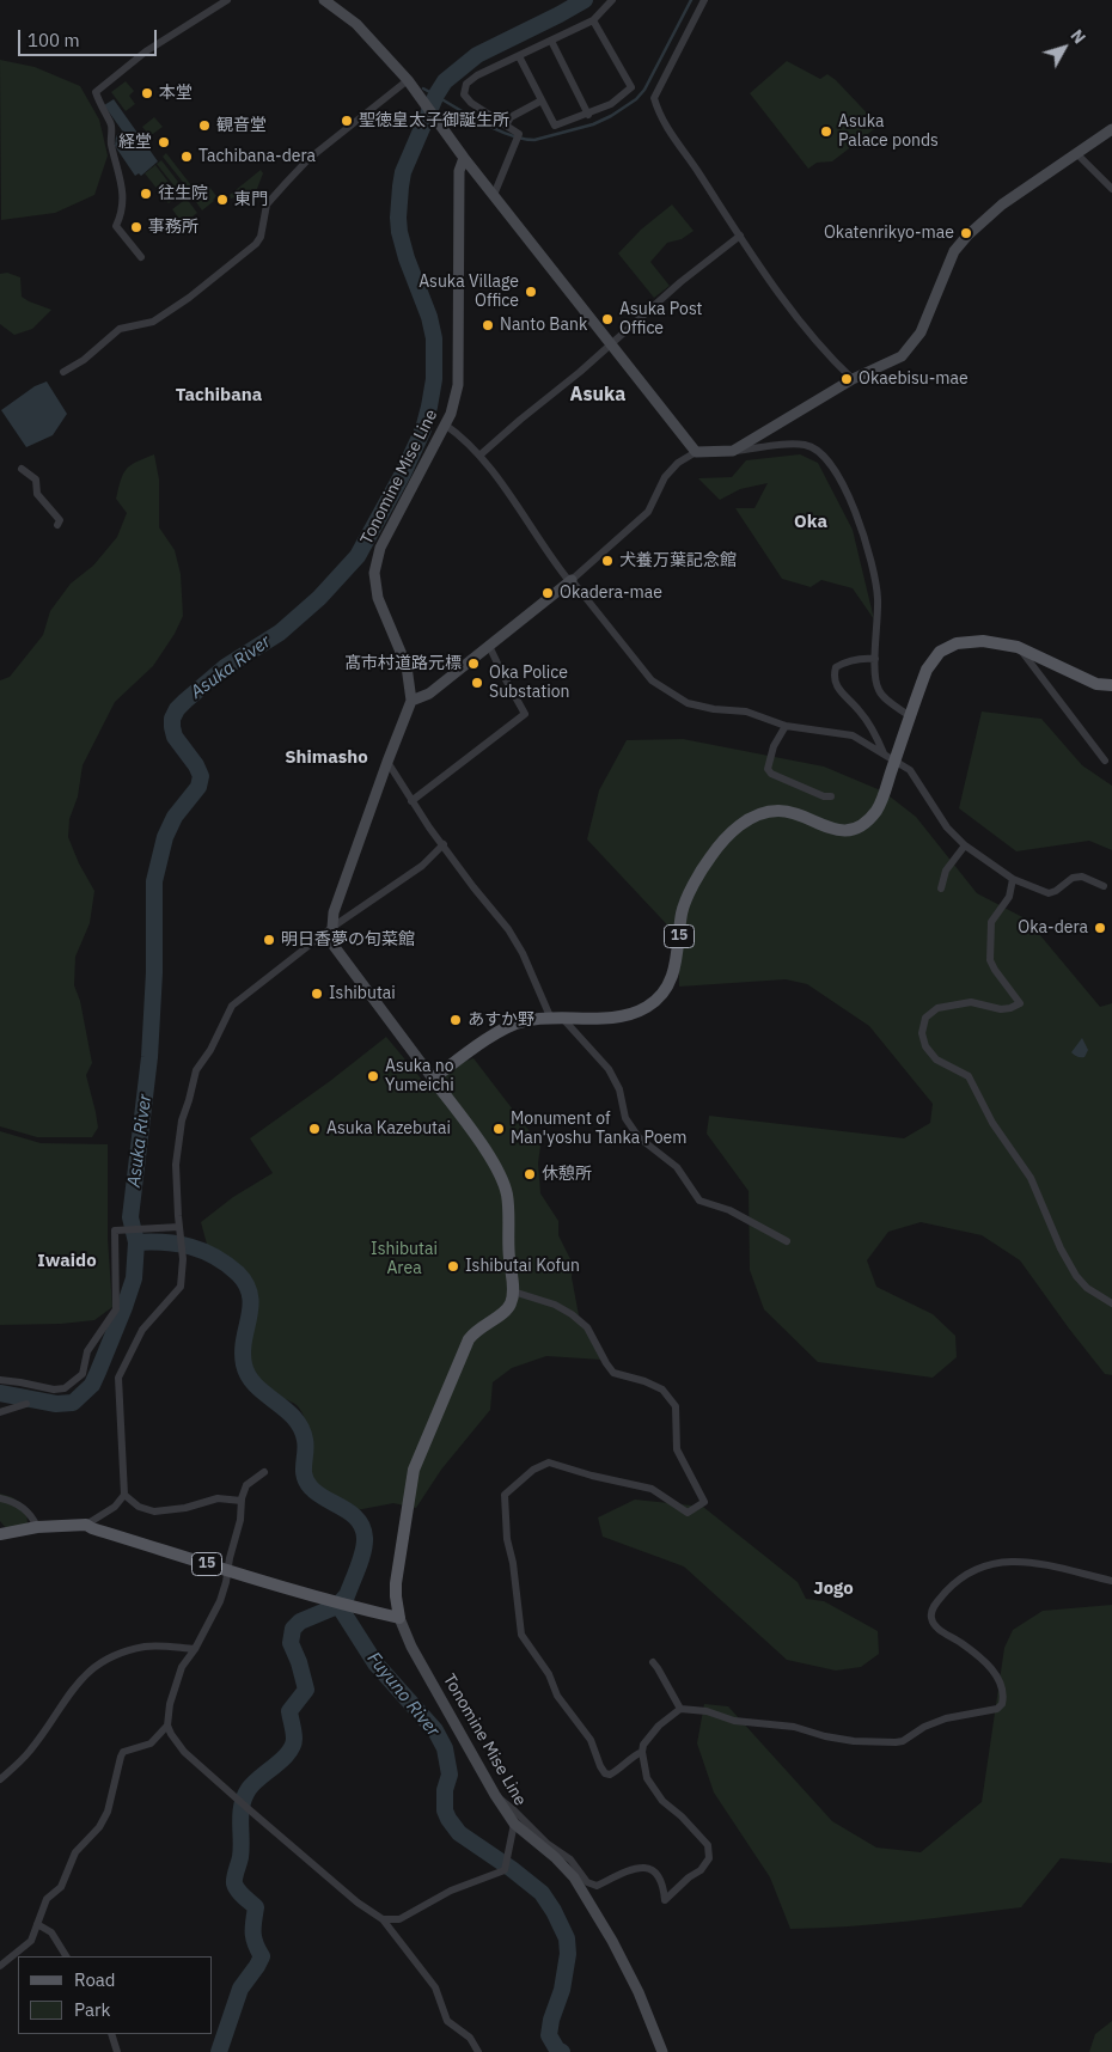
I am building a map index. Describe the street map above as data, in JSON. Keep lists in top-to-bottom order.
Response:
{
  "streets": {
    "main road": ["Tonomine Mise Line", "15"]
  },
  "crossings": [
    ["Tonomine Mise Line", "15"]
  ],
  "districts": [
    "Asuka",
    "Tachibana",
    "Oka",
    "Shimasho",
    "Iwaido",
    "Jogo"
  ],
  "water": ["Asuka River", "Fuyuno River"],
  "parks": ["Ishibutai Area"],
  "places": [
    "本堂",
    "聖徳皇太子御誕生所",
    "観音堂",
    "Asuka Palace ponds",
    "経堂",
    "Tachibana-dera",
    "往生院",
    "東門",
    "事務所",
    "Okatenrikyo-mae",
    "Asuka Village Office",
    "Asuka Post Office",
    "Nanto Bank",
    "Okaebisu-mae",
    "犬養万葉記念館",
    "Okadera-mae",
    "髙市村道路元標",
    "Oka Police Substation",
    "Oka-dera",
    "明日香夢の旬菜館",
    "Ishibutai",
    "あすか野",
    "Asuka no Yumeichi",
    "Asuka Kazebutai",
    "Monument of Man'yoshu Tanka Poem",
    "休憩所",
    "Ishibutai Kofun"
  ],
  "legend": ["Road", "Park"],
  "scale_bar": "100 m",
  "north": "top right"
}
